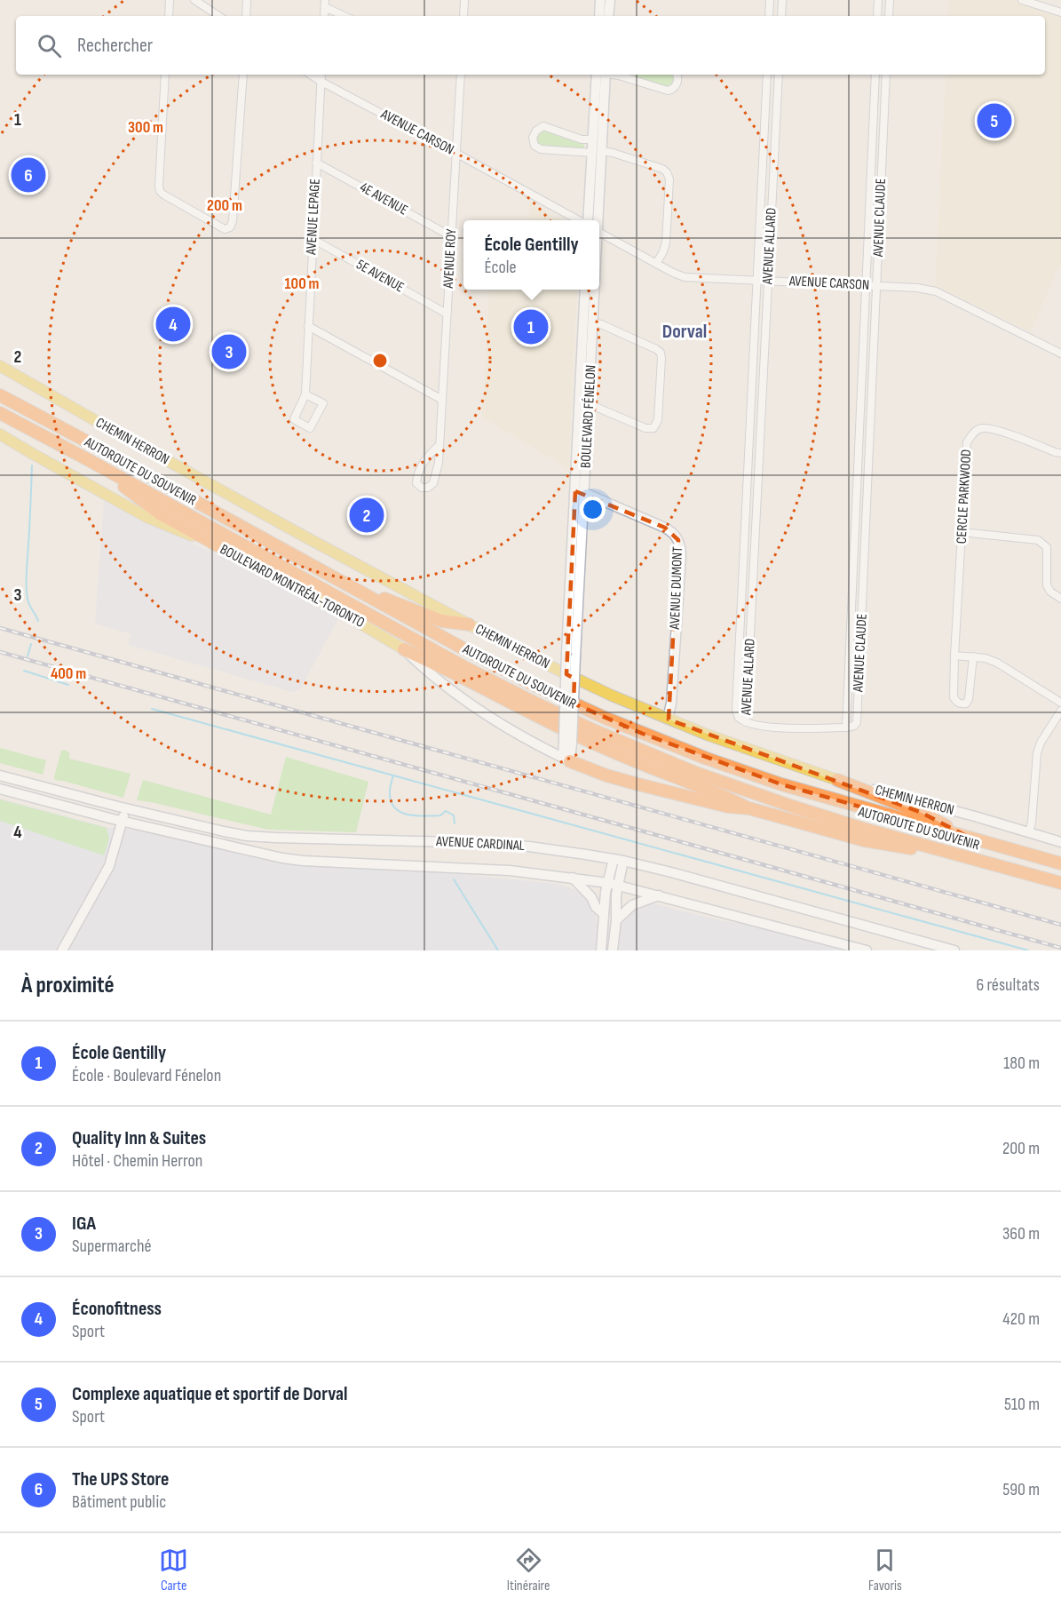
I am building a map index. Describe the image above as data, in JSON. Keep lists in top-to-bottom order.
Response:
{
  "streets": {
    "highway": ["AUTOROUTE DU SOUVENIR"],
    "main road": [
      "BOULEVARD FÉNELON",
      "CHEMIN HERRON",
      "BOULEVARD MONTRÉAL-TORONTO",
      "AVENUE DUMONT",
      "AVENUE CARDINAL"
    ],
    "street": [
      "AVENUE CARSON",
      "4E AVENUE",
      "AVENUE LEPAGE",
      "AVENUE CLAUDE",
      "AVENUE ALLARD",
      "AVENUE ROY",
      "5E AVENUE",
      "CERCLE PARKWOOD"
    ]
  },
  "crossings": [
    ["AVENUE CARSON", "AVENUE LEPAGE"],
    ["AVENUE CARSON", "AVENUE CLAUDE"],
    ["AVENUE CARSON", "AVENUE ALLARD"],
    ["AVENUE CARSON", "AVENUE ROY"],
    ["4E AVENUE", "AVENUE LEPAGE"],
    ["4E AVENUE", "AVENUE ROY"],
    ["AVENUE LEPAGE", "5E AVENUE"],
    ["AVENUE ROY", "5E AVENUE"],
    ["BOULEVARD FÉNELON", "BOULEVARD MONTRÉAL-TORONTO"],
    ["BOULEVARD FÉNELON", "AVENUE DUMONT"],
    ["CHEMIN HERRON", "AVENUE DUMONT"]
  ],
  "districts": ["Dorval"],
  "page": {
    "search": "Rechercher",
    "pins": [
      "5",
      "6",
      "4",
      "1",
      "3",
      "2"
    ],
    "popup": ["École Gentilly", "École"],
    "heading": ["À proximité", "6 résultats"],
    "list": [
      {
        "mark": "1",
        "name": "École Gentilly",
        "note": "École · Boulevard Fénelon",
        "value": "180 m"
      },
      {
        "mark": "2",
        "name": "Quality Inn & Suites",
        "note": "Hôtel · Chemin Herron",
        "value": "200 m"
      },
      {
        "mark": "3",
        "name": "IGA",
        "note": "Supermarché",
        "value": "360 m"
      },
      {
        "mark": "4",
        "name": "Éconofitness",
        "note": "Sport",
        "value": "420 m"
      },
      {
        "mark": "5",
        "name": "Complexe aquatique et sportif de Dorval",
        "note": "Sport",
        "value": "510 m"
      },
      {
        "mark": "6",
        "name": "The UPS Store",
        "note": "Bâtiment public",
        "value": "590 m"
      }
    ],
    "nav": ["Carte", "Itinéraire", "Favoris"]
  },
  "grid": {
    "rows": [
      "1",
      "2",
      "3",
      "4"
    ]
  },
  "rings": [
    "300 m",
    "200 m",
    "100 m",
    "400 m"
  ]
}
